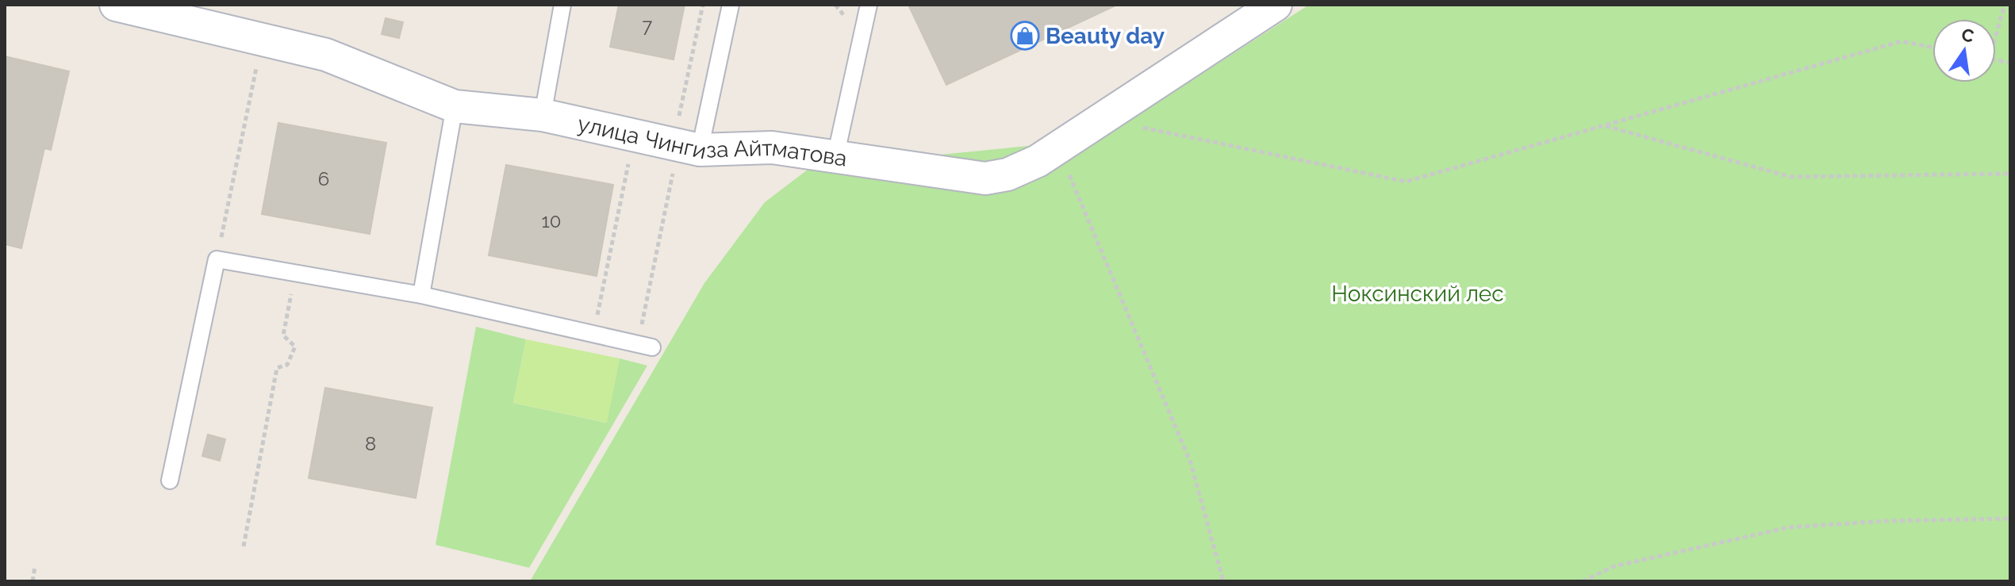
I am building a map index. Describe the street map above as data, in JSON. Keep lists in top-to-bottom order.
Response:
{
  "streets": {
    "street": ["улица Чингиза Айтматова"]
  },
  "parks": ["Ноксинский лес"],
  "places": {
    "shop": ["Beauty day"]
  },
  "house_numbers": [
    "7",
    "6",
    "10",
    "8"
  ],
  "north": "top"
}
